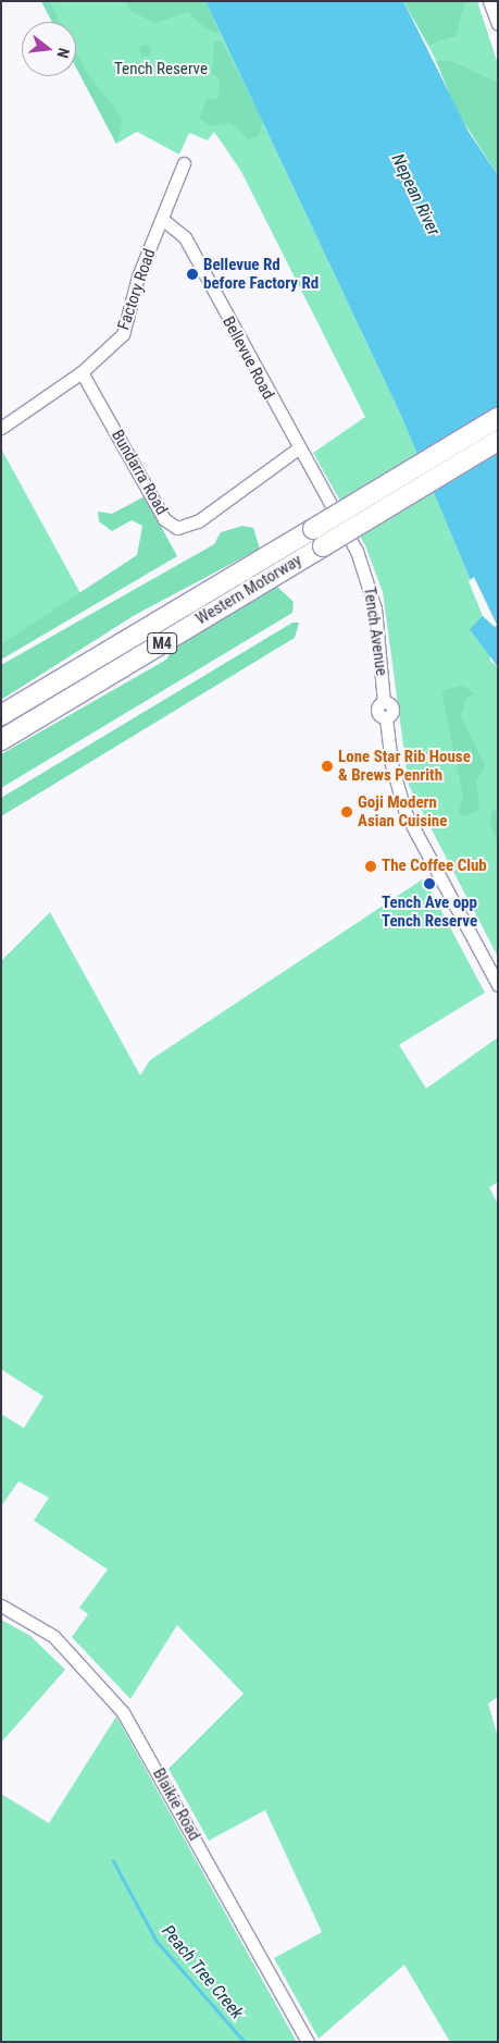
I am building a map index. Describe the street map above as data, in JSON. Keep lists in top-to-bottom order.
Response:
{
  "streets": {
    "highway": ["Western Motorway", "M4"],
    "street": [
      "Factory Road",
      "Bellevue Road",
      "Bundarra Road",
      "Tench Avenue",
      "Blaikie Road"
    ]
  },
  "crossings": [
    ["Factory Road", "Bellevue Road"],
    ["Factory Road", "Bundarra Road"],
    ["Bellevue Road", "Bundarra Road"],
    ["Bellevue Road", "Tench Avenue"]
  ],
  "water": ["Nepean River", "Peach Tree Creek"],
  "parks": ["Tench Reserve"],
  "places": [
    "Bellevue Rd before Factory Rd",
    "Lone Star Rib House & Brews Penrith",
    "Goji Modern Asian Cuisine",
    "The Coffee Club",
    "Tench Ave opp Tench Reserve"
  ],
  "north": "right"
}
